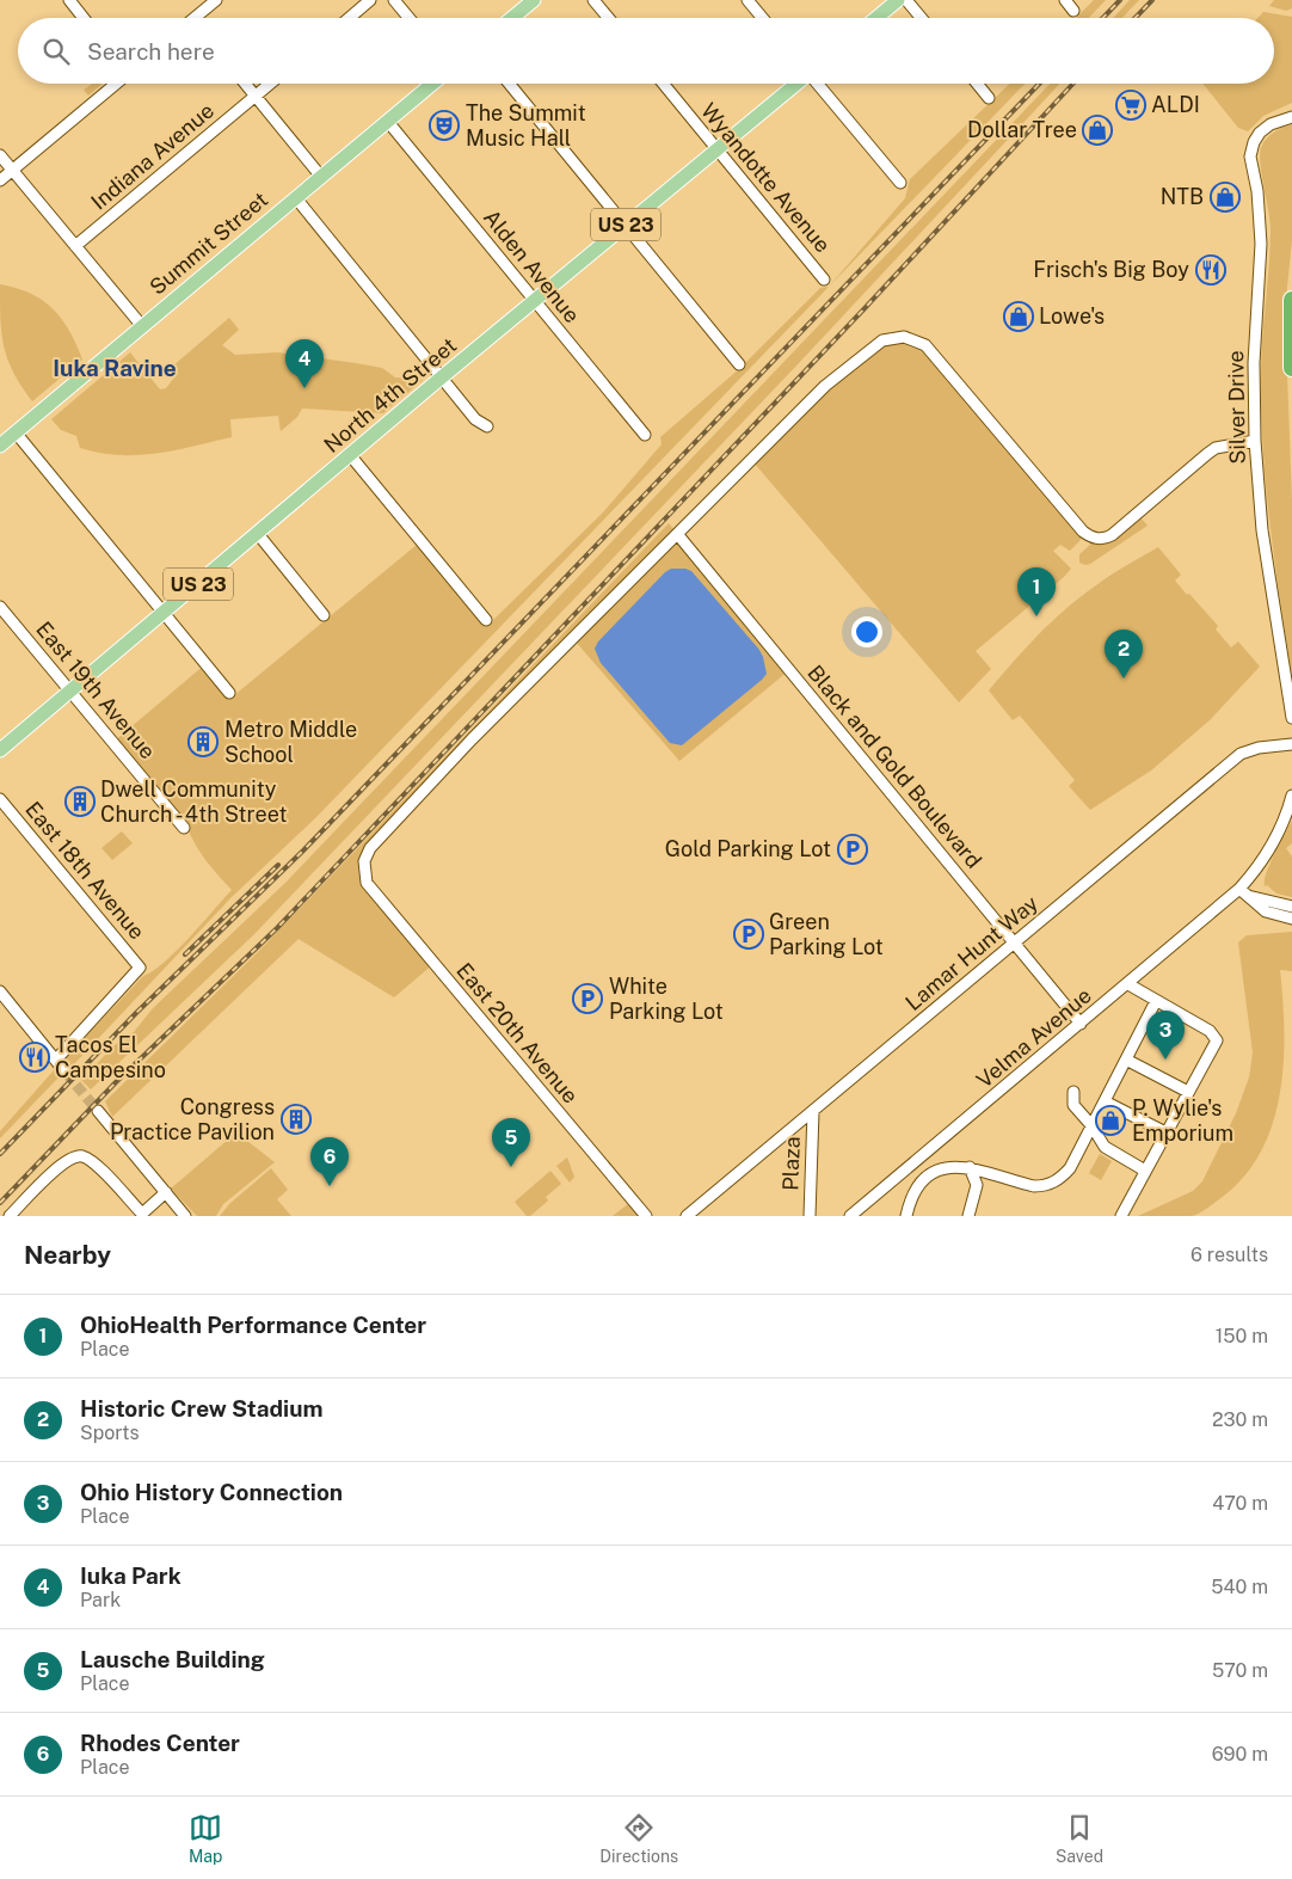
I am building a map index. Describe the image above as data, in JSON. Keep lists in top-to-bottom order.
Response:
{
  "streets": {
    "main road": ["US 23", "Summit Street", "North 4th Street"],
    "street": [
      "Indiana Avenue",
      "Wyandotte Avenue",
      "Alden Avenue",
      "Silver Drive",
      "East 19th Avenue",
      "Black and Gold Boulevard",
      "East 18th Avenue",
      "Lamar Hunt Way",
      "East 20th Avenue",
      "Velma Avenue",
      "Plaza"
    ]
  },
  "crossings": [
    ["Wyandotte Avenue", "North 4th Street"],
    ["Summit Street", "Alden Avenue"],
    ["Alden Avenue", "North 4th Street"],
    ["North 4th Street", "East 19th Avenue"],
    ["Black and Gold Boulevard", "Lamar Hunt Way"],
    ["Black and Gold Boulevard", "East 20th Avenue"],
    ["Black and Gold Boulevard", "Velma Avenue"],
    ["Lamar Hunt Way", "Plaza"]
  ],
  "districts": ["Iuka Ravine"],
  "places": {
    "supermarket": ["ALDI"],
    "theatre": ["The Summit Music Hall"],
    "shop": [
      "Dollar Tree",
      "NTB",
      "Lowe's",
      "P. Wylie's Emporium"
    ],
    "restaurant": ["Frisch's Big Boy", "Tacos El Campesino"],
    "building": ["Metro Middle School", "Dwell Community Church - 4th Street", "Congress Practice Pavilion"],
    "parking": ["Gold Parking Lot", "Green Parking Lot", "White Parking Lot"]
  },
  "page": {
    "search": "Search here",
    "pins": [
      "4",
      "1",
      "2",
      "3",
      "5",
      "6"
    ],
    "heading": ["Nearby", "6 results"],
    "list": [
      {
        "mark": "1",
        "name": "OhioHealth Performance Center",
        "note": "Place",
        "value": "150 m"
      },
      {
        "mark": "2",
        "name": "Historic Crew Stadium",
        "note": "Sports",
        "value": "230 m"
      },
      {
        "mark": "3",
        "name": "Ohio History Connection",
        "note": "Place",
        "value": "470 m"
      },
      {
        "mark": "4",
        "name": "Iuka Park",
        "note": "Park",
        "value": "540 m"
      },
      {
        "mark": "5",
        "name": "Lausche Building",
        "note": "Place",
        "value": "570 m"
      },
      {
        "mark": "6",
        "name": "Rhodes Center",
        "note": "Place",
        "value": "690 m"
      }
    ],
    "nav": ["Map", "Directions", "Saved"]
  }
}
